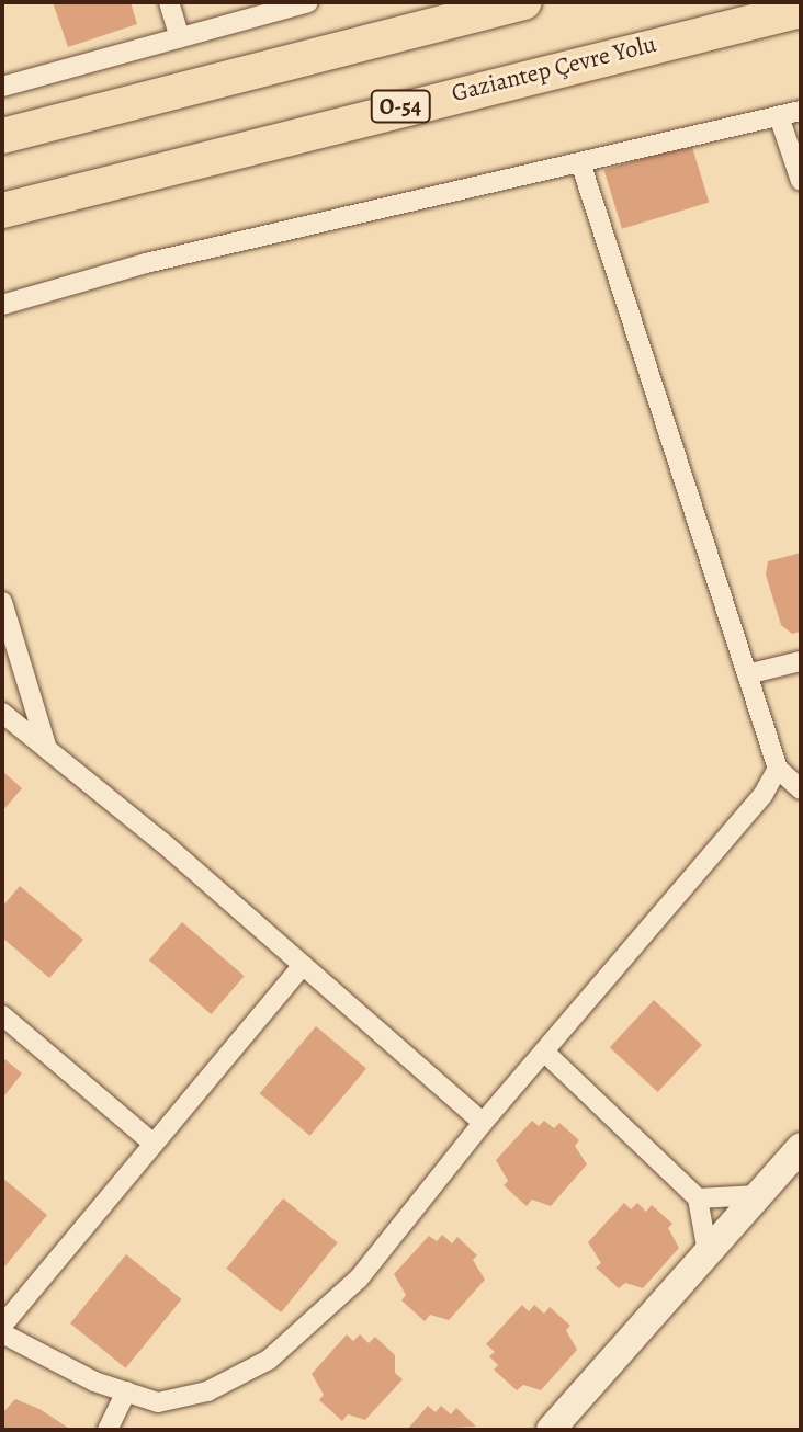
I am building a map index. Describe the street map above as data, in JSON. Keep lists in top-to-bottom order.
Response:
{
  "streets": {
    "highway": ["Gaziantep Çevre Yolu", "O-54"]
  }
}
